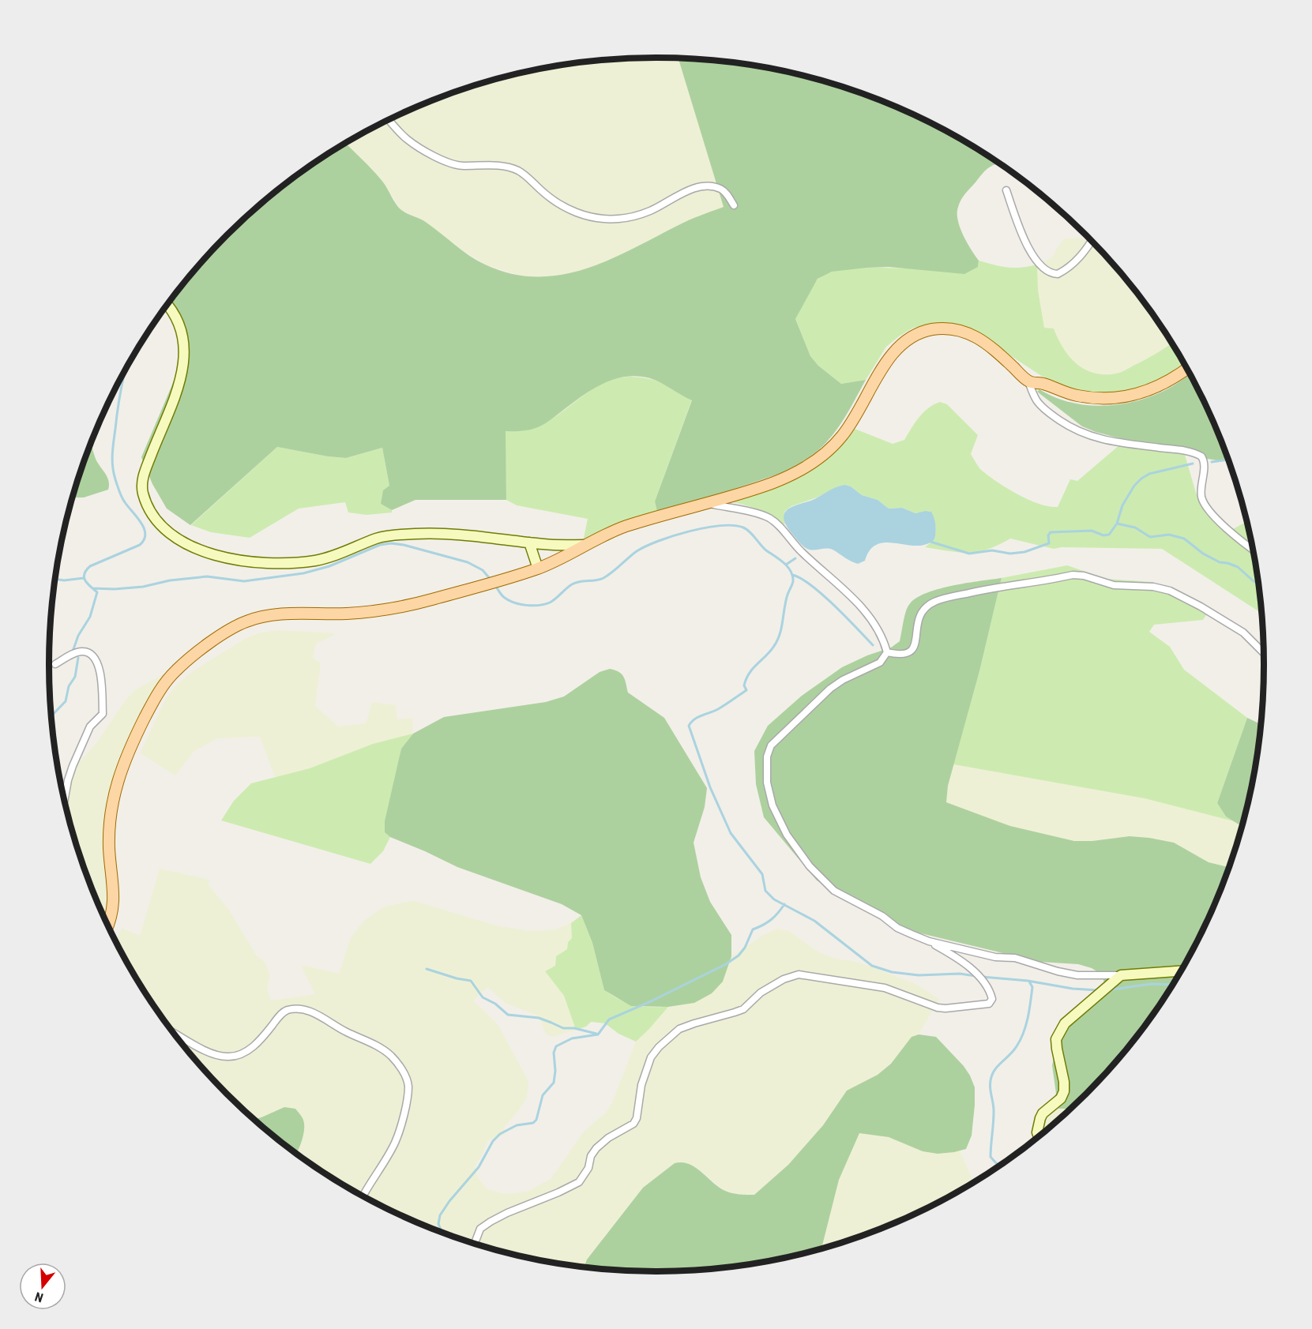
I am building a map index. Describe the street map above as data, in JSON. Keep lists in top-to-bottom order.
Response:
{
  "north": "bottom"
}
